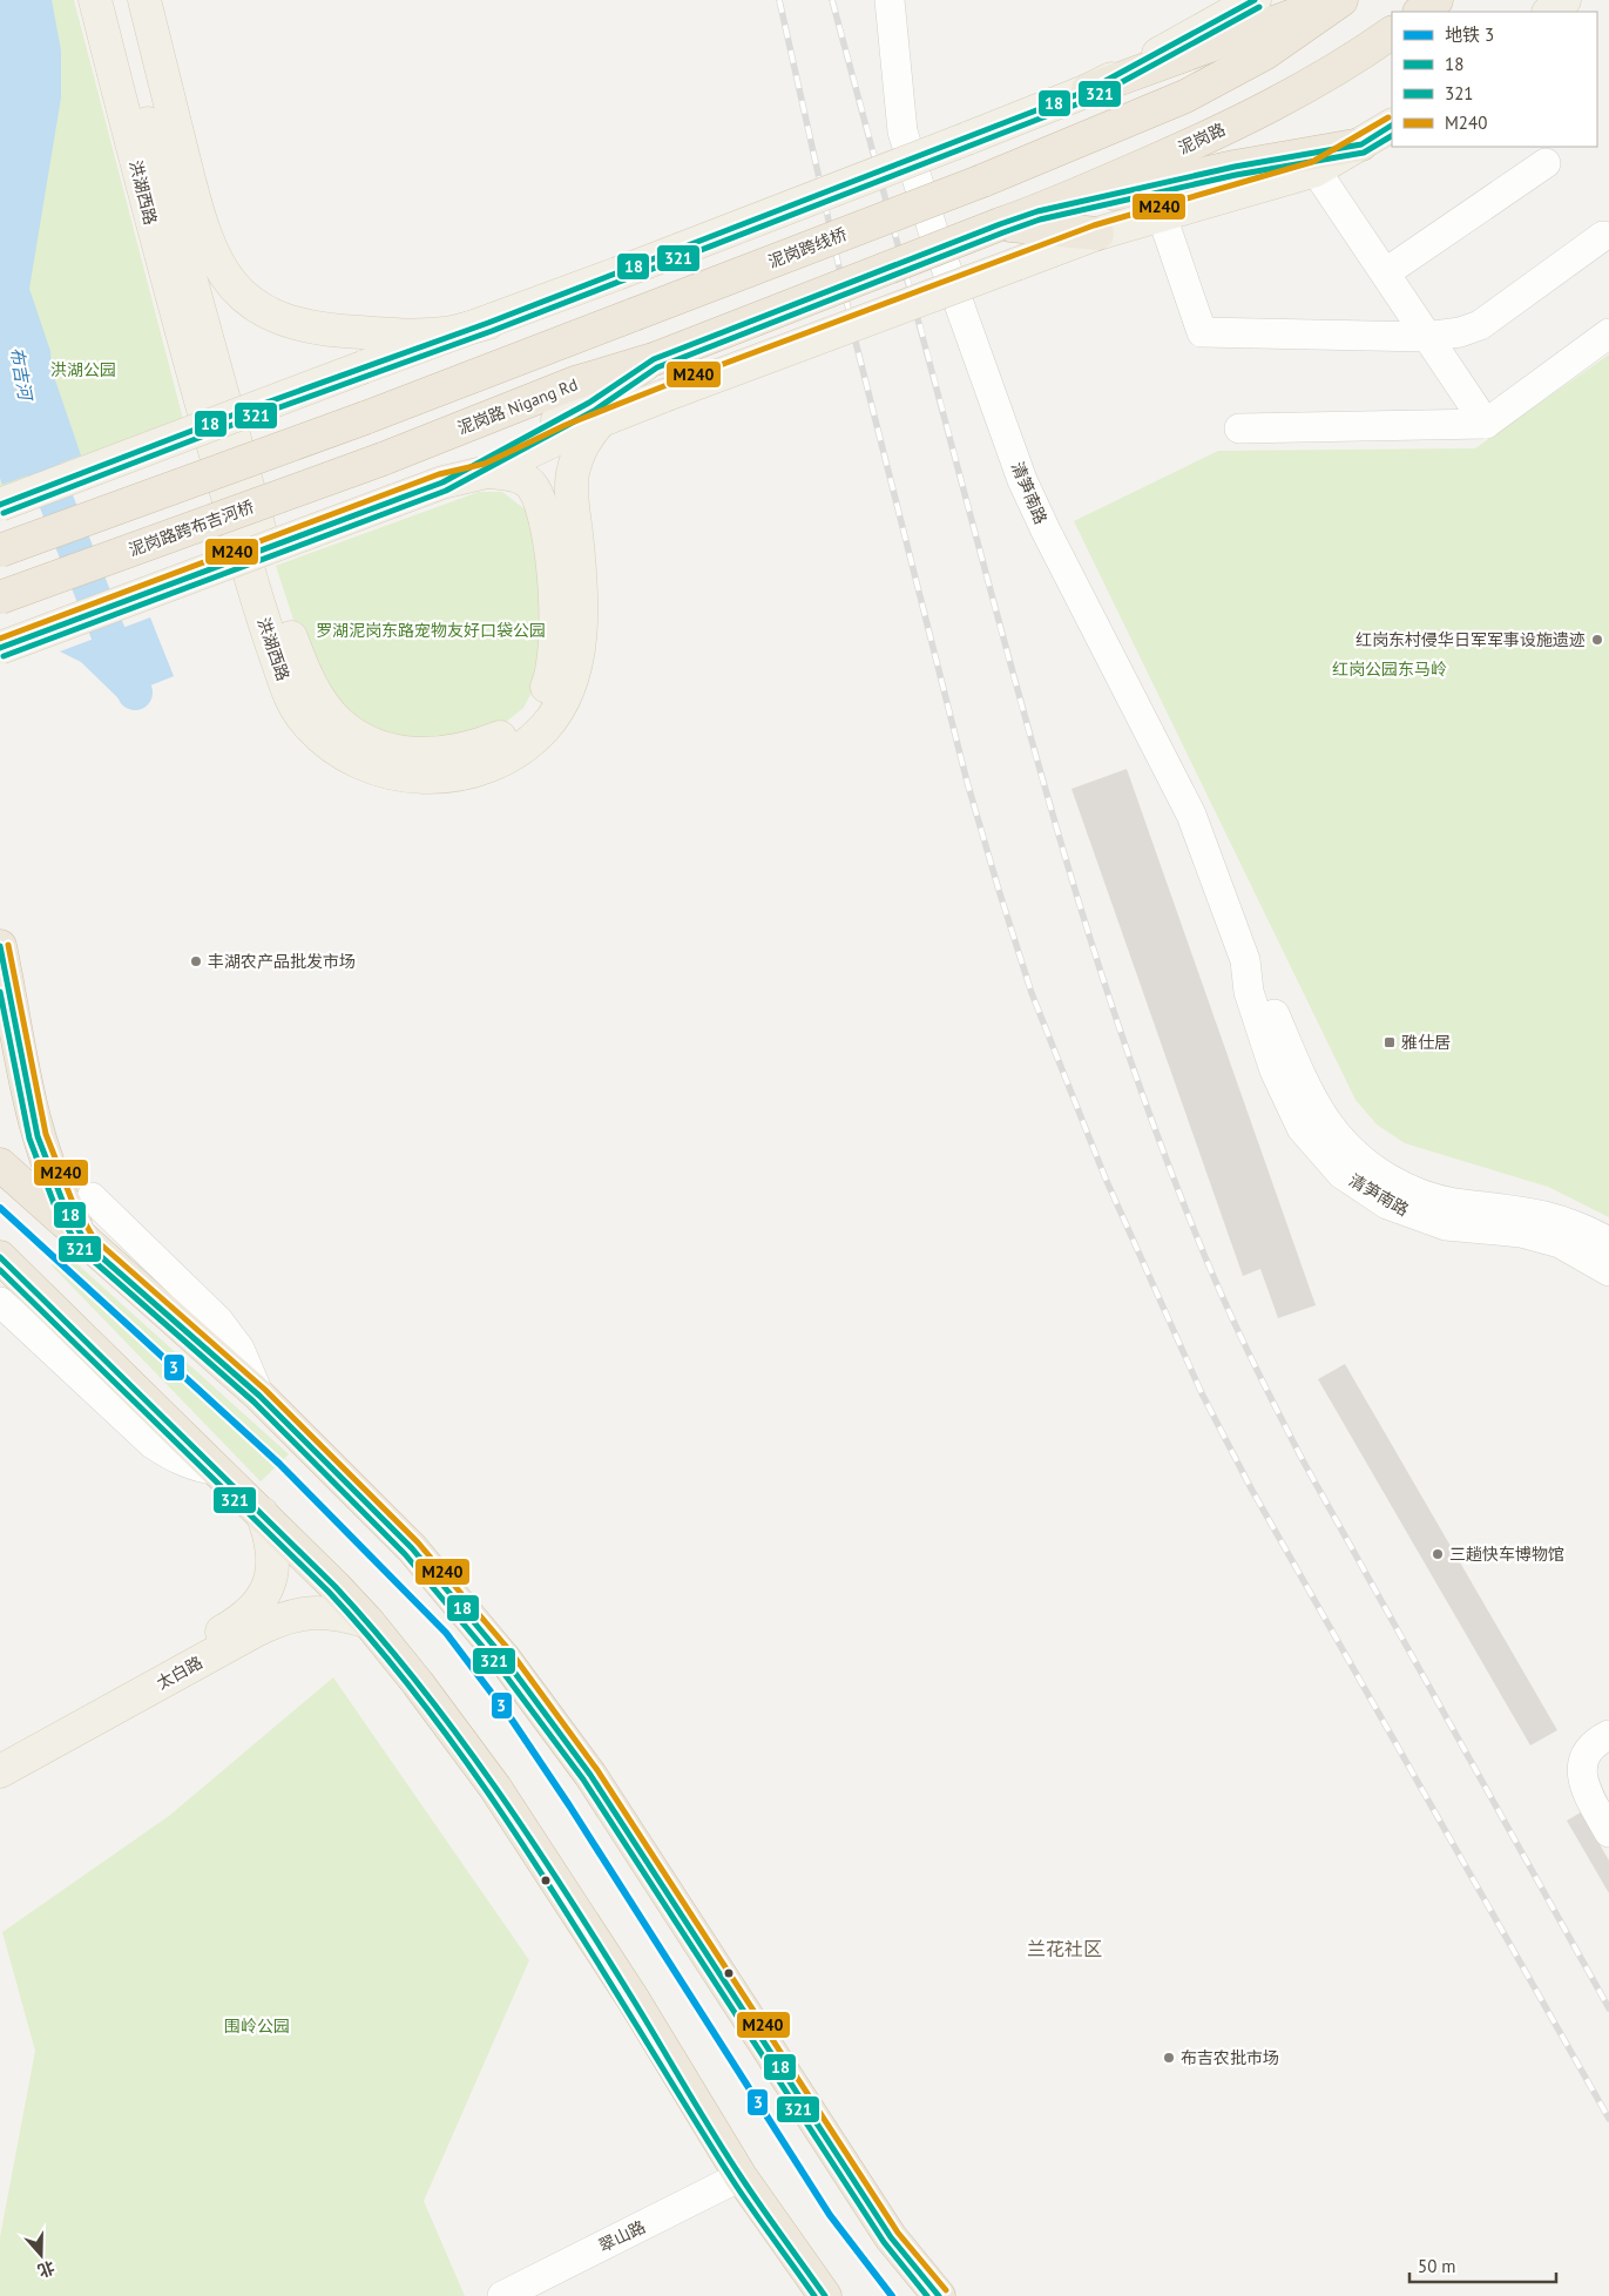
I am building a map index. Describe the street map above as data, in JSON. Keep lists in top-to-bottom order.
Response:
{
  "streets": {
    "highway": [
      "泥岗路",
      "泥岗跨线桥",
      "泥岗路 Nigang Rd",
      "泥岗路跨布吉河桥"
    ],
    "main road": ["洪湖西路", "太白路"],
    "street": ["清笋南路", "翠山路"]
  },
  "crossings": [
    ["泥岗路 Nigang Rd", "泥岗路跨布吉河桥"]
  ],
  "districts": ["兰花社区"],
  "water": ["布吉河"],
  "parks": [
    "洪湖公园",
    "罗湖泥岗东路宠物友好口袋公园",
    "红岗公园东马岭",
    "围岭公园"
  ],
  "places": {
    "other": [
      "红岗东村侵华日军军事设施遗迹",
      "丰湖农产品批发市场",
      "三趟快车博物馆",
      "布吉农批市场"
    ],
    "transit": ["雅仕居"]
  },
  "lines": [
    "transit line 18",
    "transit line 321",
    "transit line M240",
    "metro line 3"
  ],
  "legend": [
    "地铁 3",
    "18",
    "321",
    "M240"
  ],
  "scale_bar": "50 m",
  "north": "bottom"
}
